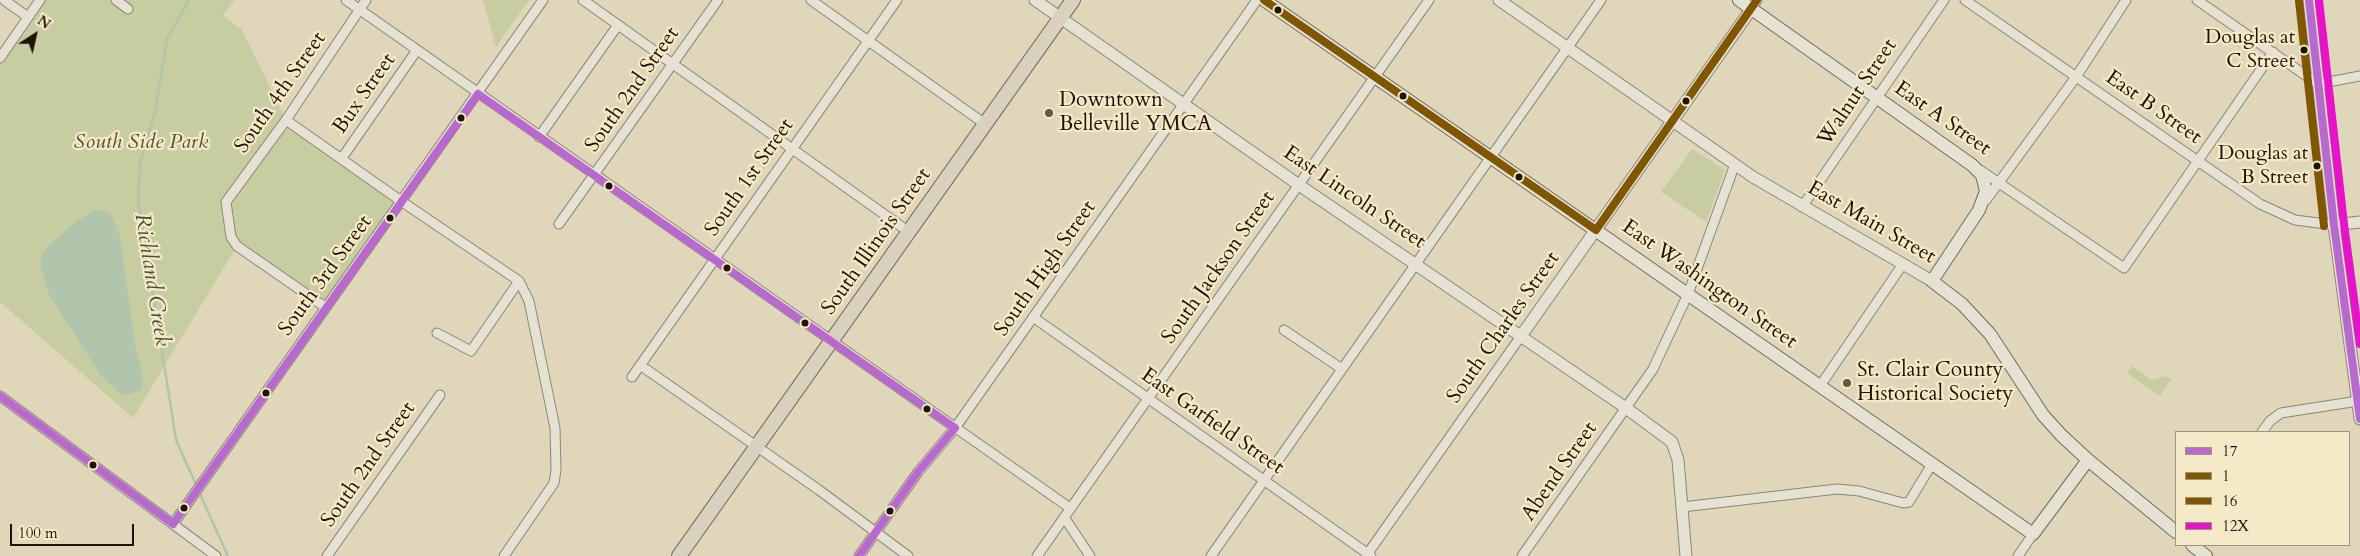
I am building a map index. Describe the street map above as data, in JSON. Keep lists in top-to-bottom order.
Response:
{
  "streets": {
    "main road": [
      "East A Street",
      "East Main Street",
      "South Illinois Street",
      "East Washington Street"
    ],
    "street": [
      "South 2nd Street",
      "South 4th Street",
      "Walnut Street",
      "Bux Street",
      "East B Street",
      "South 1st Street",
      "East Lincoln Street",
      "South Jackson Street",
      "South High Street",
      "South 3rd Street",
      "South Charles Street",
      "East Garfield Street",
      "Abend Street"
    ]
  },
  "crossings": [
    ["South 4th Street", "South 3rd Street"],
    ["Walnut Street", "East A Street"],
    ["Walnut Street", "East Main Street"],
    ["East B Street", "East A Street"],
    ["East A Street", "South Charles Street"],
    ["East Lincoln Street", "South Illinois Street"],
    ["East Lincoln Street", "South Jackson Street"],
    ["East Lincoln Street", "South High Street"],
    ["East Lincoln Street", "South Charles Street"],
    ["East Lincoln Street", "Abend Street"],
    ["East Main Street", "South Charles Street"],
    ["East Main Street", "Abend Street"],
    ["South Jackson Street", "East Washington Street"],
    ["South Jackson Street", "East Garfield Street"],
    ["South High Street", "East Garfield Street"],
    ["East Washington Street", "South Charles Street"],
    ["East Washington Street", "Abend Street"],
    ["South Charles Street", "East Garfield Street"]
  ],
  "water": ["Richland Creek"],
  "parks": ["South Side Park"],
  "places": [
    "Douglas at C Street",
    "Downtown Belleville YMCA",
    "Douglas at B Street",
    "St. Clair County Historical Society"
  ],
  "lines": [
    "transit line 17",
    "transit line 1",
    "transit line 12X",
    "transit line 16"
  ],
  "legend": [
    "17",
    "1",
    "16",
    "12X"
  ],
  "scale_bar": "100 m",
  "north": "top right"
}
